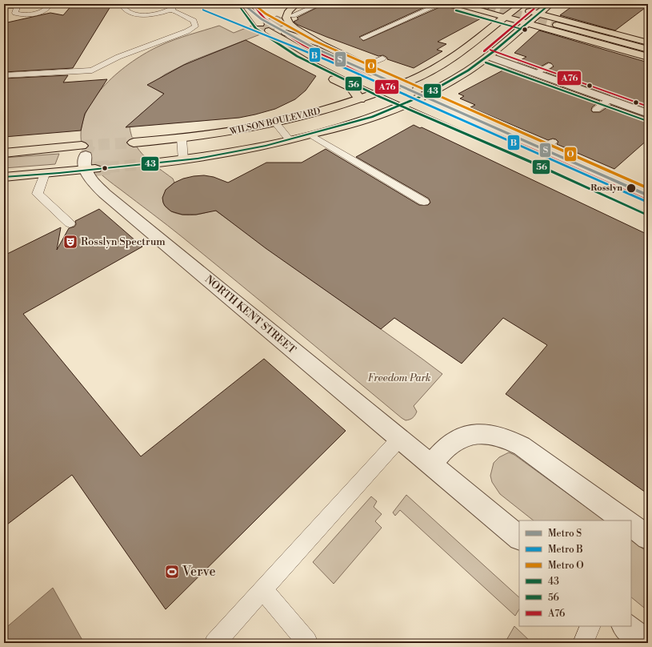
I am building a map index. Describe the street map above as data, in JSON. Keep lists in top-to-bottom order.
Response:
{
  "streets": {
    "main road": ["WILSON BOULEVARD"],
    "street": ["NORTH KENT STREET"]
  },
  "parks": ["Freedom Park"],
  "places": {
    "other": ["Rosslyn"],
    "theatre": ["Rosslyn Spectrum"],
    "sports": ["Verve"]
  },
  "lines": [
    "metro line S",
    "metro line O",
    "transit line 43",
    "transit line A76",
    "transit line 56",
    "metro line B"
  ],
  "legend": [
    "Metro S",
    "Metro B",
    "Metro O",
    "43",
    "56",
    "A76"
  ]
}
